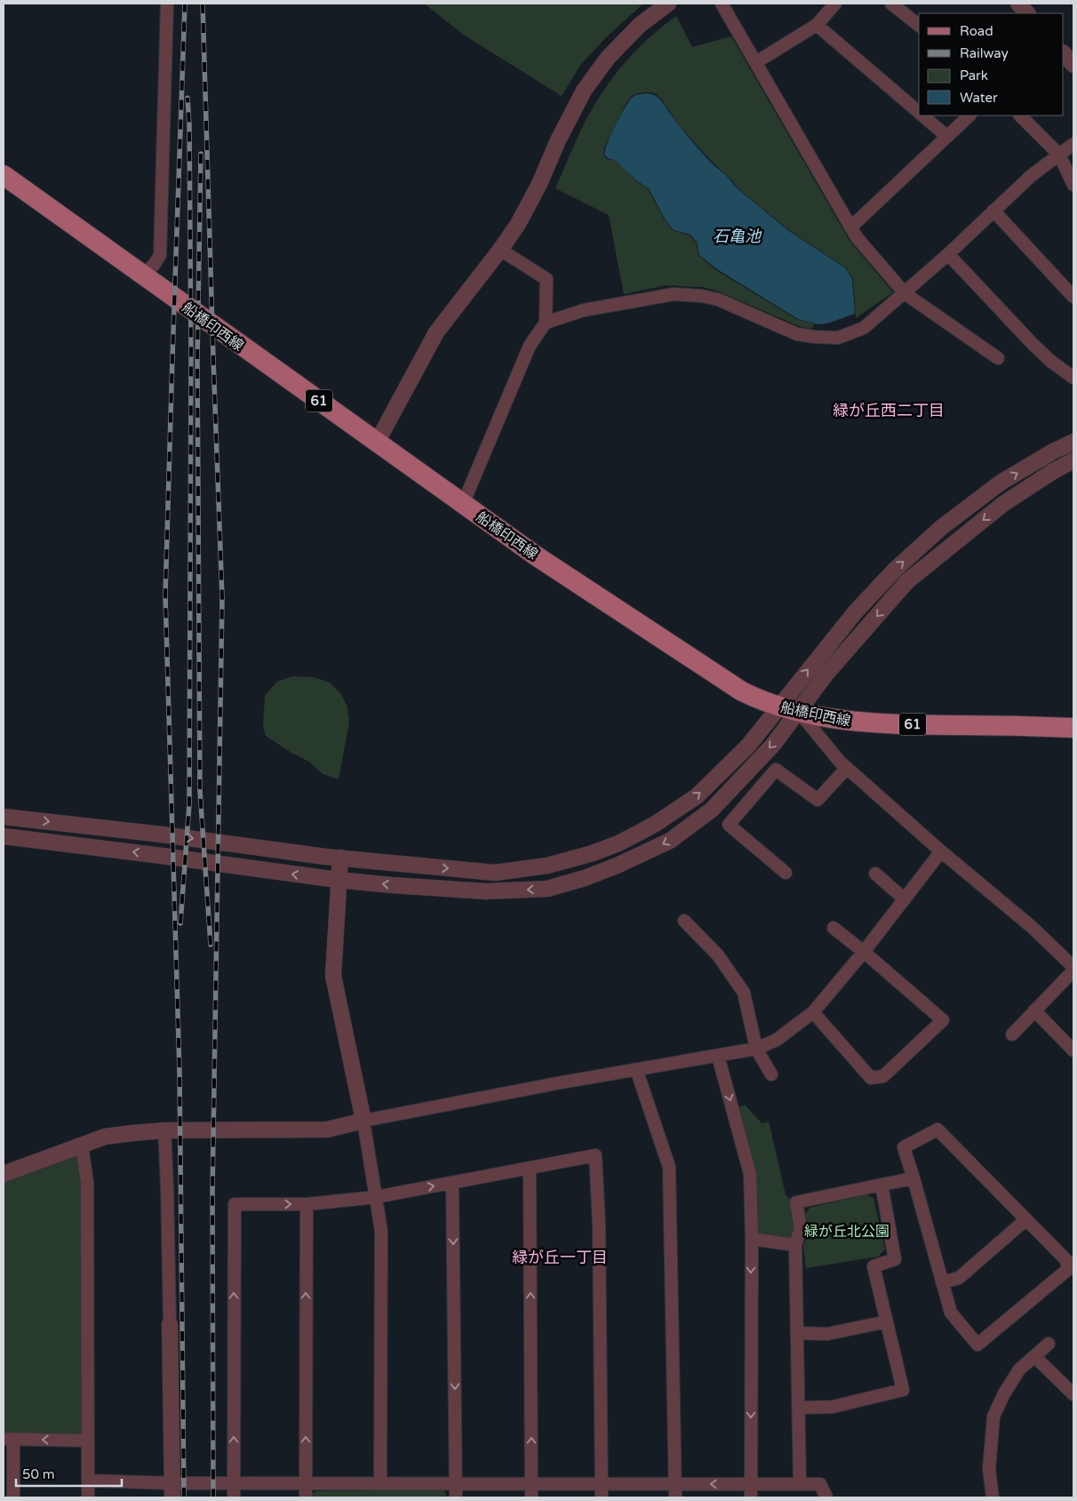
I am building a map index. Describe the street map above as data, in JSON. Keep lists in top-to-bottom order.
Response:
{
  "streets": {
    "main road": ["船橋印西線", "61"]
  },
  "districts": ["緑が丘西二丁目", "緑が丘一丁目"],
  "water": ["石亀池"],
  "parks": ["緑が丘北公園"],
  "legend": [
    "Road",
    "Railway",
    "Park",
    "Water"
  ],
  "scale_bar": "50 m"
}
